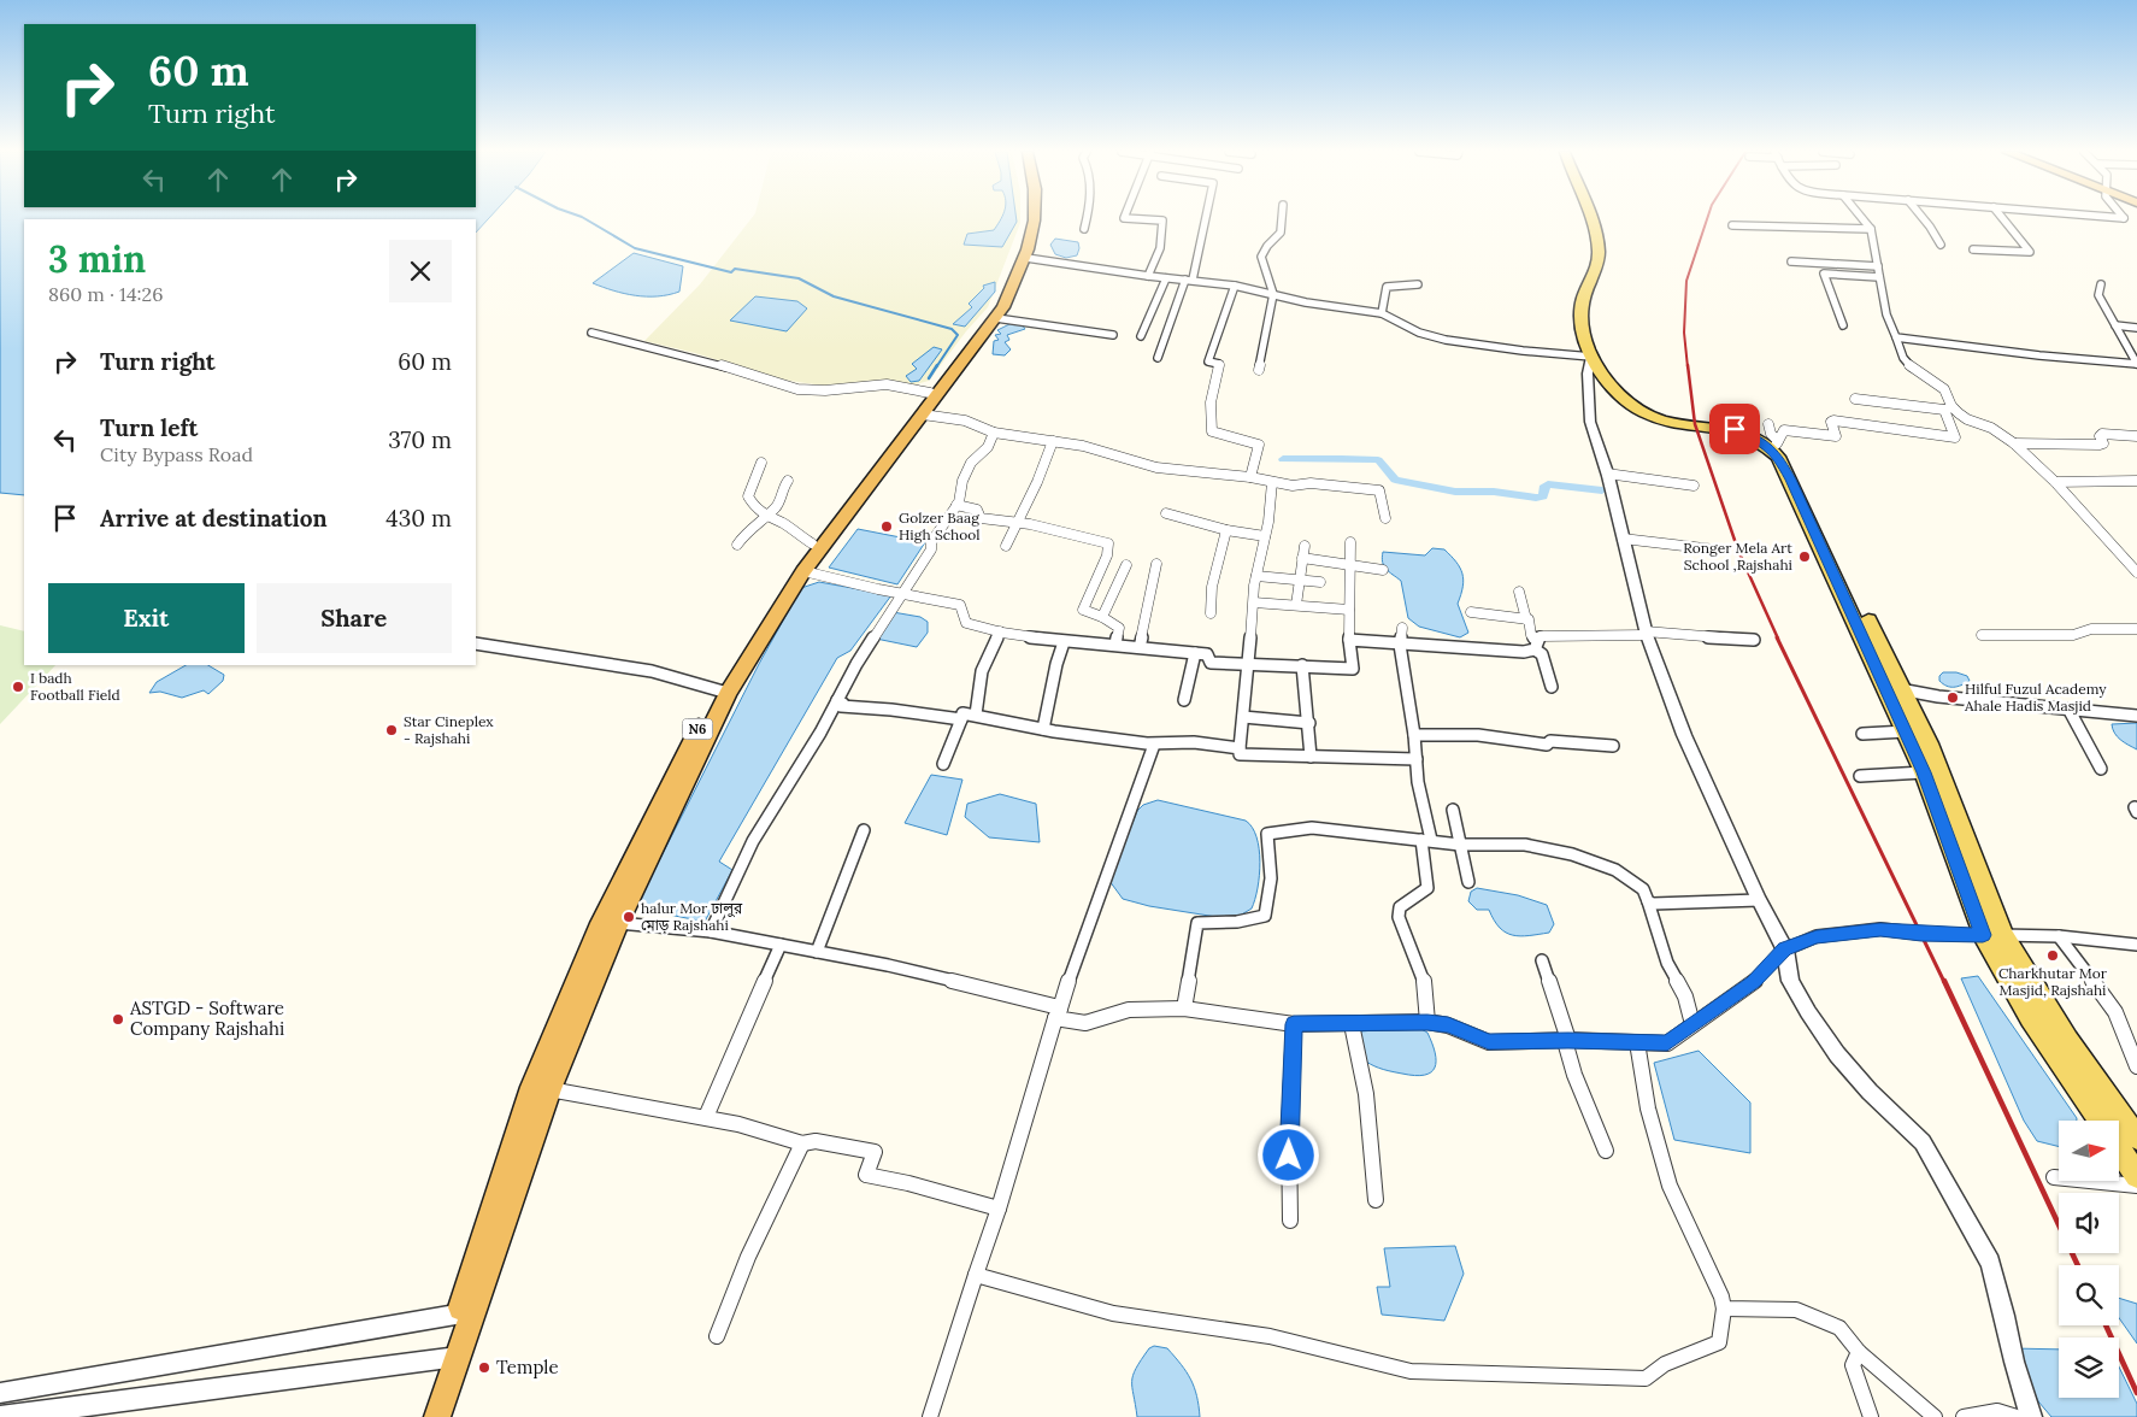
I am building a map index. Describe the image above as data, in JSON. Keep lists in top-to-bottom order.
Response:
{
  "streets": {
    "highway": ["N6"]
  },
  "places": [
    "Golzer Baag High School",
    "Ronger Mela Art School ,Rajshahi",
    "I badh Football Field",
    "Hilful Fuzul Academy Ahale Hadis Masjid",
    "Star Cineplex - Rajshahi",
    "halur Mor ঢালুর মোড় Rajshahi",
    "Charkhutar Mor Masjid, Rajshahi",
    "ASTGD - Software Company Rajshahi",
    "Temple"
  ],
  "north": "right",
  "page": {
    "turn": ["60 m", "Turn right"],
    "heading": ["3 min", "860 m · 14:26"],
    "list": [
      {
        "name": "Turn right",
        "value": "60 m"
      },
      {
        "name": "Turn left",
        "note": "City Bypass Road",
        "value": "370 m"
      },
      {
        "name": "Arrive at destination",
        "value": "430 m"
      }
    ],
    "buttons": ["Exit", "Share"]
  }
}
